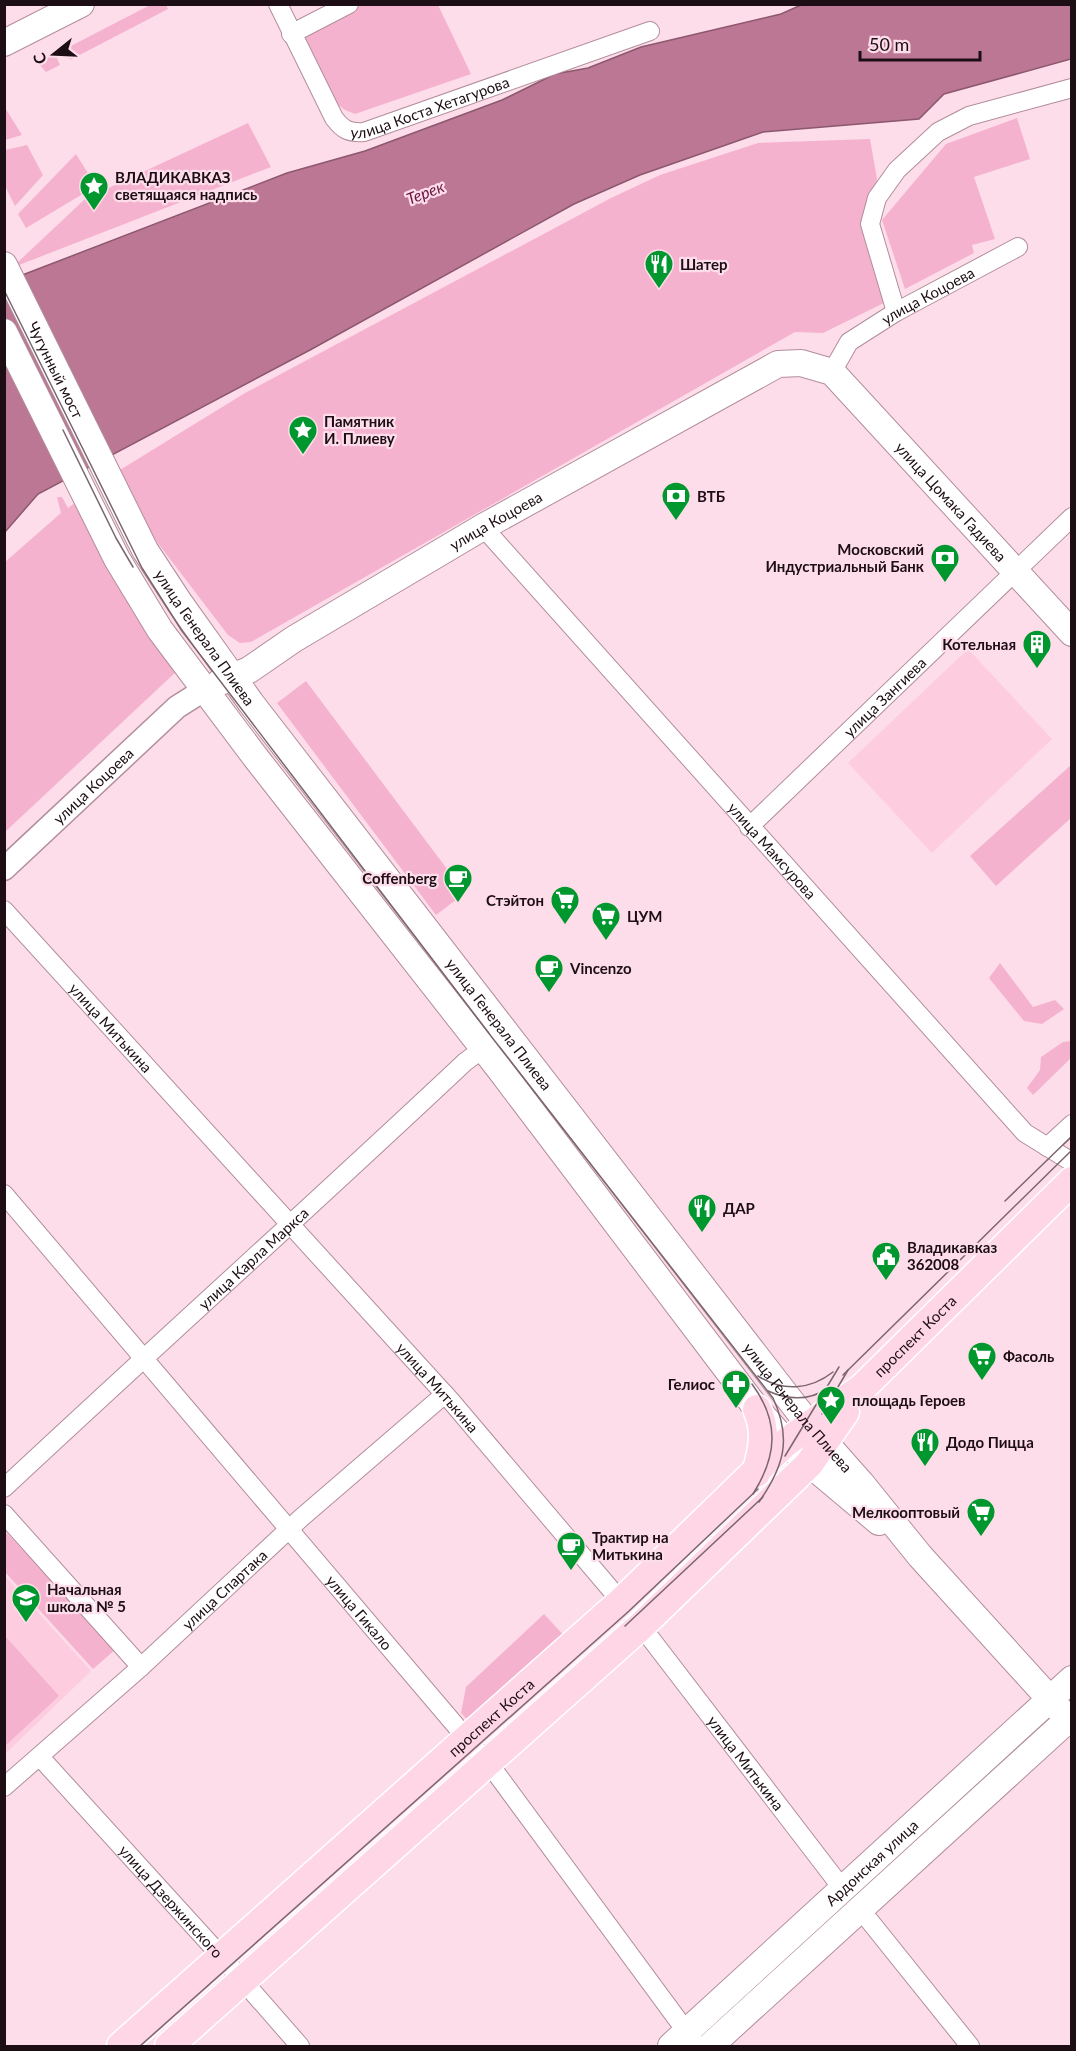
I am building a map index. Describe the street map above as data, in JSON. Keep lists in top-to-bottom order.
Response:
{
  "streets": {
    "main road": [
      "улица Коцоева",
      "Чугунный мост",
      "улица Цомака Гадиева",
      "улица Генерала Плиева",
      "проспект Коста",
      "Ардонская улица"
    ],
    "street": [
      "улица Коста Хетагурова",
      "улица Зангиева",
      "улица Мамсурова",
      "улица Митькина",
      "улица Карла Маркса",
      "улица Спартака",
      "улица Гикало",
      "улица Дзержинского"
    ]
  },
  "crossings": [
    ["улица Коцоева", "улица Цомака Гадиева"],
    ["улица Коцоева", "улица Генерала Плиева"],
    ["улица Коцоева", "улица Мамсурова"],
    ["Чугунный мост", "улица Генерала Плиева"],
    ["улица Цомака Гадиева", "улица Зангиева"],
    ["улица Генерала Плиева", "улица Карла Маркса"],
    ["улица Генерала Плиева", "проспект Коста"],
    ["улица Генерала Плиева", "Ардонская улица"],
    ["улица Зангиева", "улица Мамсурова"],
    ["улица Митькина", "улица Карла Маркса"],
    ["улица Митькина", "проспект Коста"],
    ["улица Митькина", "улица Спартака"],
    ["улица Митькина", "Ардонская улица"],
    ["улица Карла Маркса", "улица Гикало"],
    ["проспект Коста", "улица Гикало"],
    ["проспект Коста", "улица Дзержинского"],
    ["улица Спартака", "улица Гикало"],
    ["улица Спартака", "улица Дзержинского"],
    ["улица Гикало", "Ардонская улица"]
  ],
  "water": ["Терек"],
  "places": {
    "place": ["ВЛАДИКАВКАЗ светящаяся надпись", "Памятник И. Плиеву", "площадь Героев"],
    "restaurant": ["Шатер", "ДАР", "Додо Пицца"],
    "bank": ["ВТБ", "Московский Индустриальный Банк"],
    "building": ["Котельная"],
    "cafe": ["Coffenberg", "Vincenzo", "Трактир на Митькина"],
    "supermarket": [
      "Стэйтон",
      "ЦУМ",
      "Фасоль",
      "Мелкооптовый"
    ],
    "public building": ["Владикавказ 362008"],
    "pharmacy": ["Гелиос"],
    "school or university": ["Начальная школа № 5"]
  },
  "scale_bar": "50 m",
  "north": "left"
}
